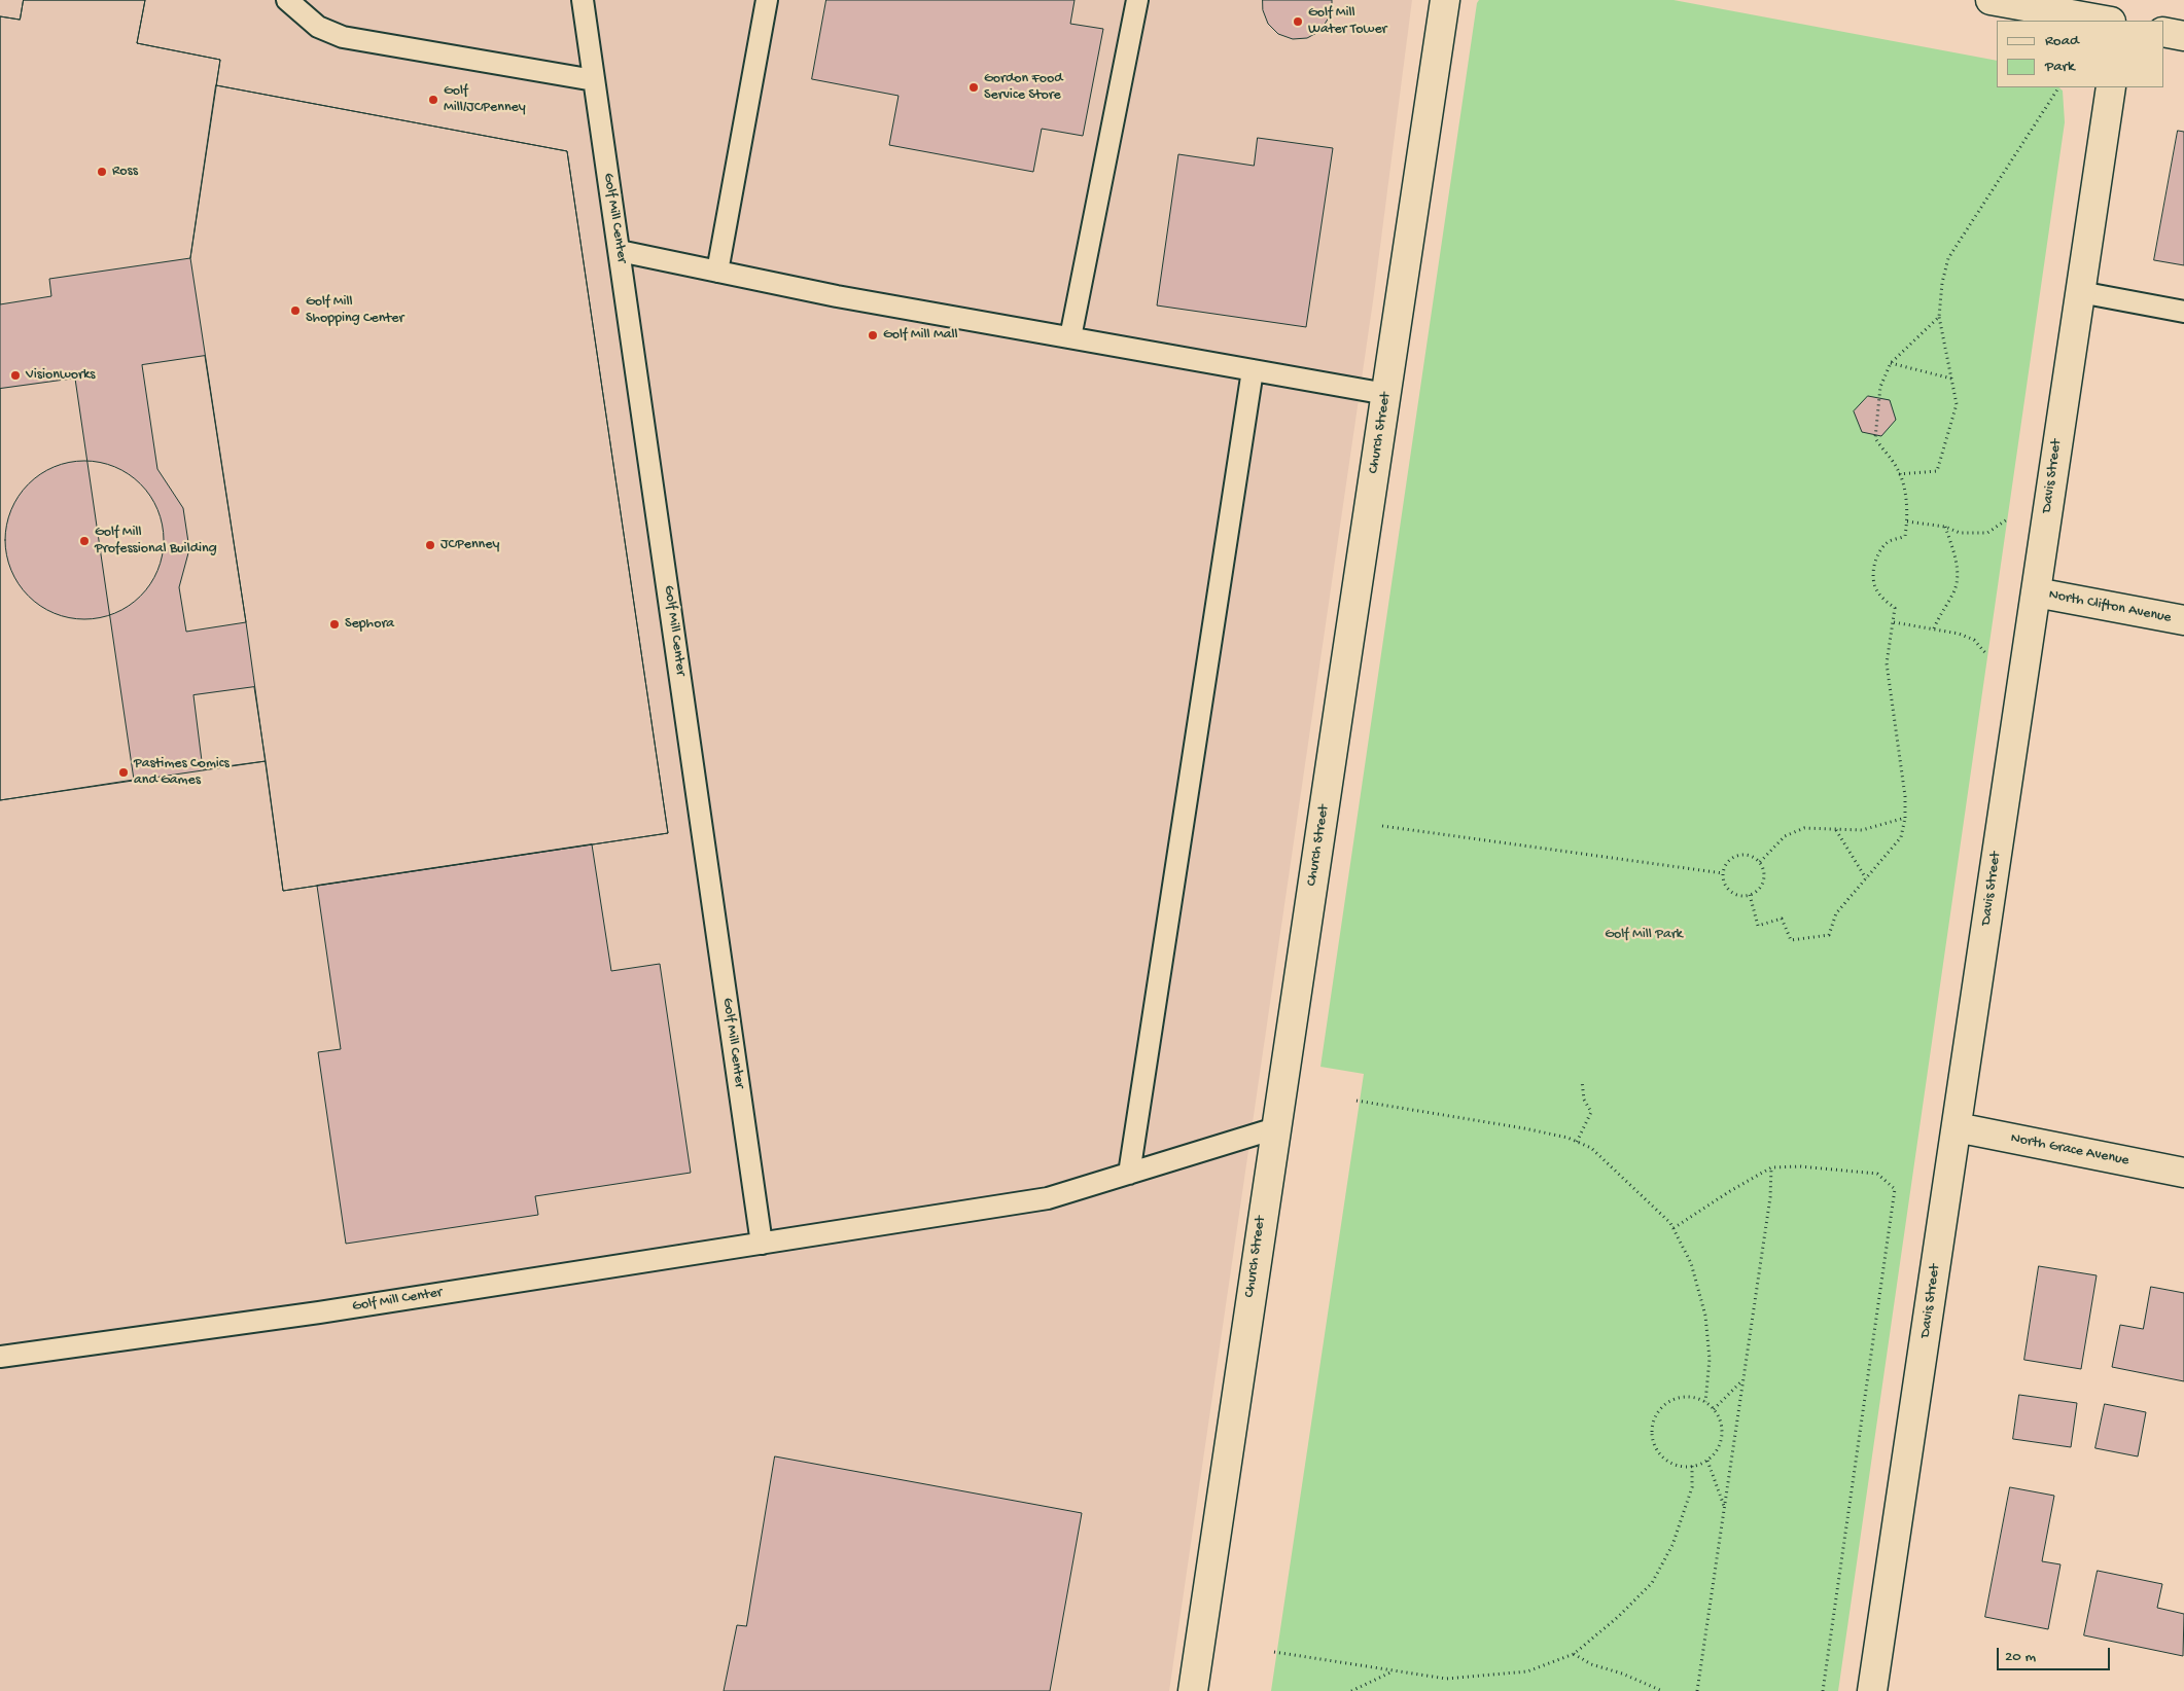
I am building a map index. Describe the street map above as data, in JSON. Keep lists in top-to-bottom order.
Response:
{
  "streets": {
    "street": [
      "Church Street",
      "Davis Street",
      "North Clifton Avenue",
      "North Grace Avenue"
    ],
    "lane": ["Golf Mill Center"]
  },
  "crossings": [
    ["Davis Street", "North Clifton Avenue"],
    ["Davis Street", "North Grace Avenue"]
  ],
  "parks": ["Golf Mill Park"],
  "places": [
    "Golf Mill Water Tower",
    "Gordon Food Service Store",
    "Golf Mill/JCPenney",
    "Ross",
    "Golf Mill Shopping Center",
    "Golf Mill Mall",
    "Visionworks",
    "Golf Mill Professional Building",
    "JCPenney",
    "Sephora",
    "Pastimes Comics and Games"
  ],
  "legend": ["Road", "Park"],
  "scale_bar": "20 m"
}
